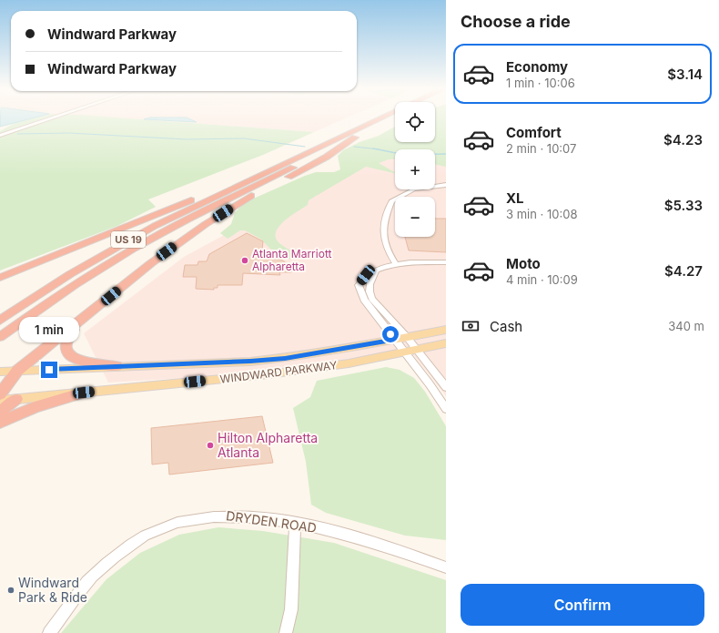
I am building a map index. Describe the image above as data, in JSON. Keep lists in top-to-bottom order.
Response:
{
  "streets": {
    "highway": ["US 19"],
    "main road": ["WINDWARD PARKWAY"],
    "street": ["DRYDEN ROAD"]
  },
  "places": ["Atlanta Marriott Alpharetta", "Hilton Alpharetta Atlanta", "Windward Park & Ride"],
  "page": {
    "heading": "Choose a ride",
    "banner": ["Windward Parkway", "Windward Parkway"],
    "list": [
      {
        "name": "Economy",
        "note": "1 min · 10:06",
        "value": "$3.14"
      },
      {
        "name": "Comfort",
        "note": "2 min · 10:07",
        "value": "$4.23"
      },
      {
        "name": "XL",
        "note": "3 min · 10:08",
        "value": "$5.33"
      },
      {
        "name": "Moto",
        "note": "4 min · 10:09",
        "value": "$4.27"
      }
    ],
    "map_buttons": ["+", "−"],
    "pay": ["Cash", "340 m"],
    "bubble": "1 min",
    "buttons": "Confirm"
  }
}
